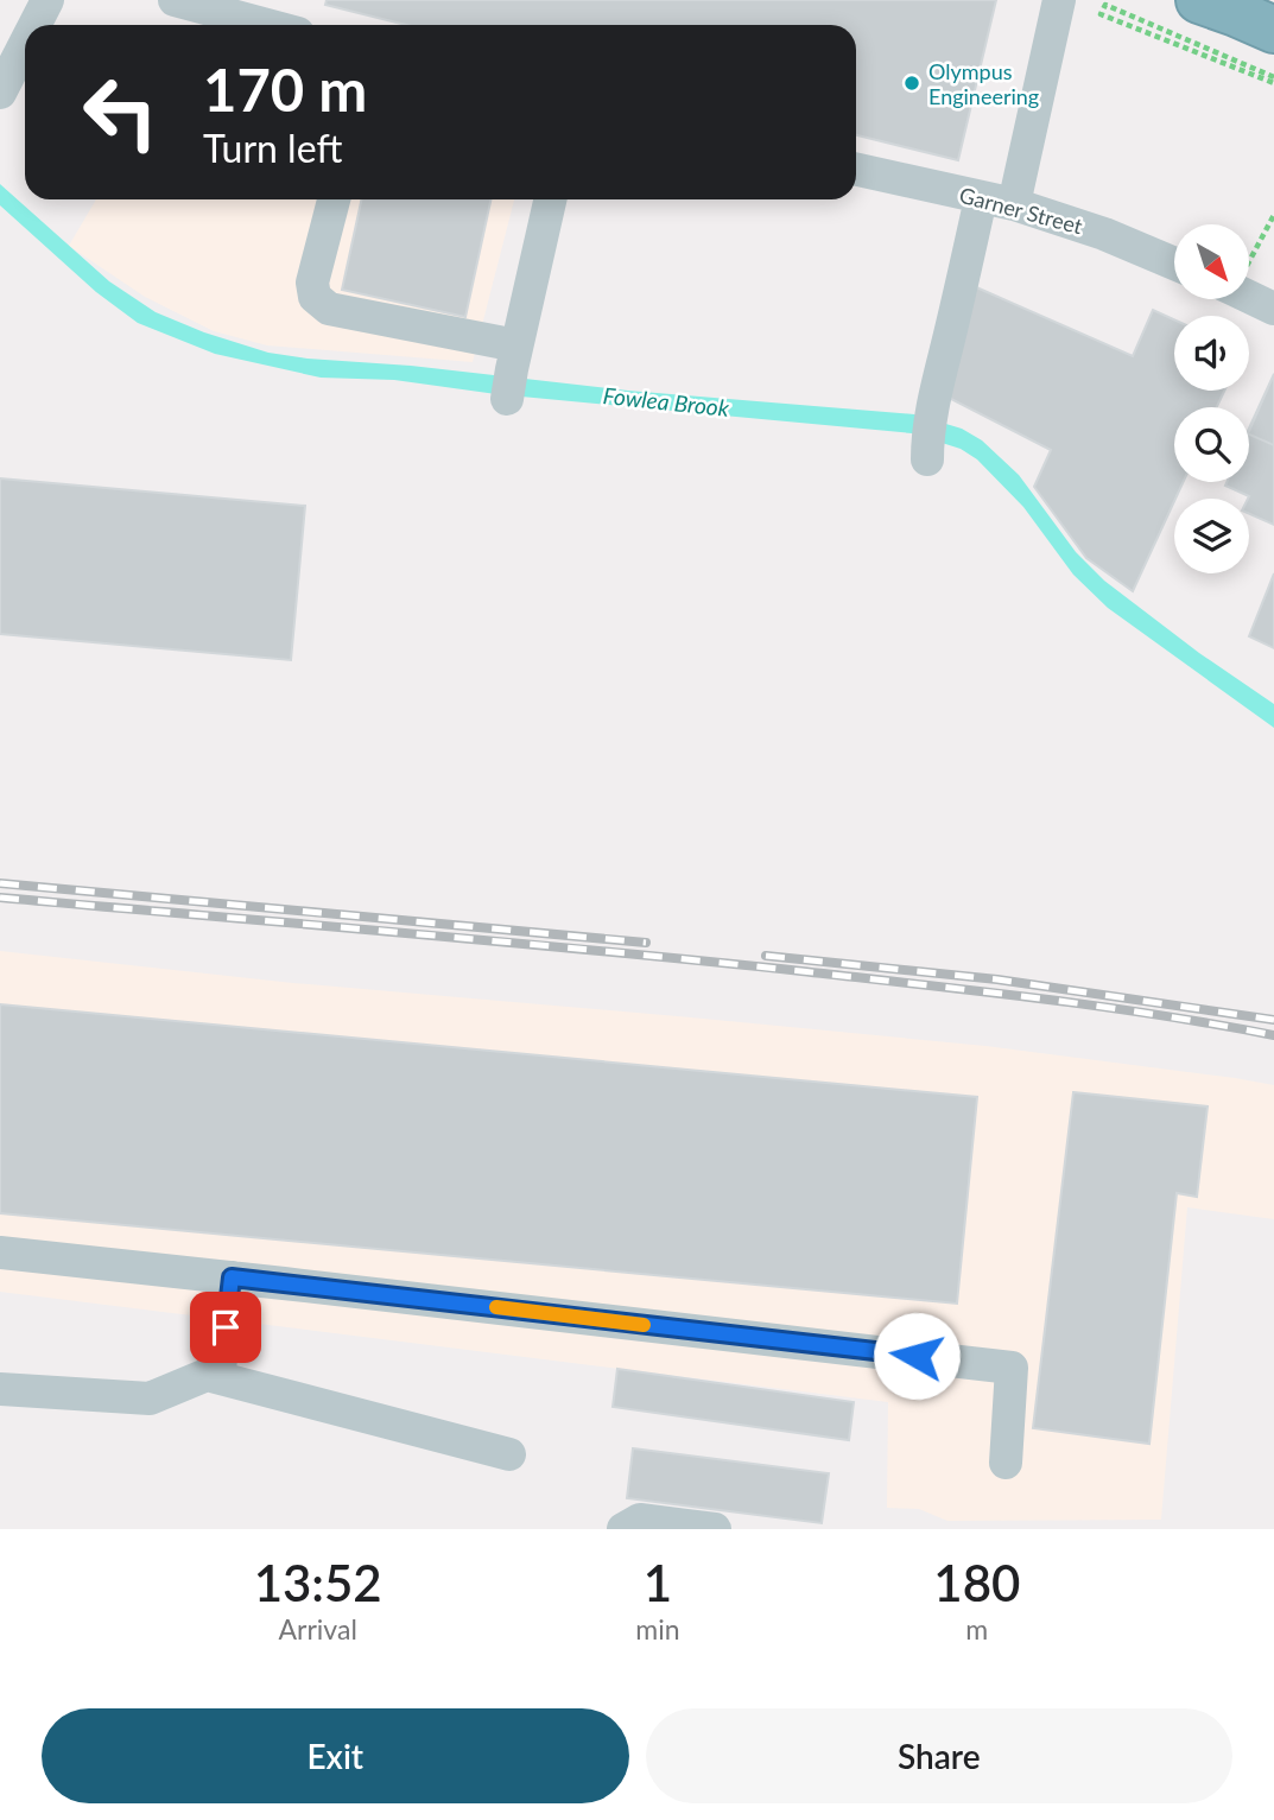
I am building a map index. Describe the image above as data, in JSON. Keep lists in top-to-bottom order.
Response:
{
  "streets": {
    "street": ["Garner Street"]
  },
  "water": ["Fowlea Brook"],
  "places": ["Olympus Engineering"],
  "north": "bottom right",
  "page": {
    "turn": ["170 m", "Turn left"],
    "eta": [
      "13:52",
      "Arrival",
      "1",
      "min",
      "180",
      "m"
    ],
    "buttons": ["Exit", "Share"]
  }
}
